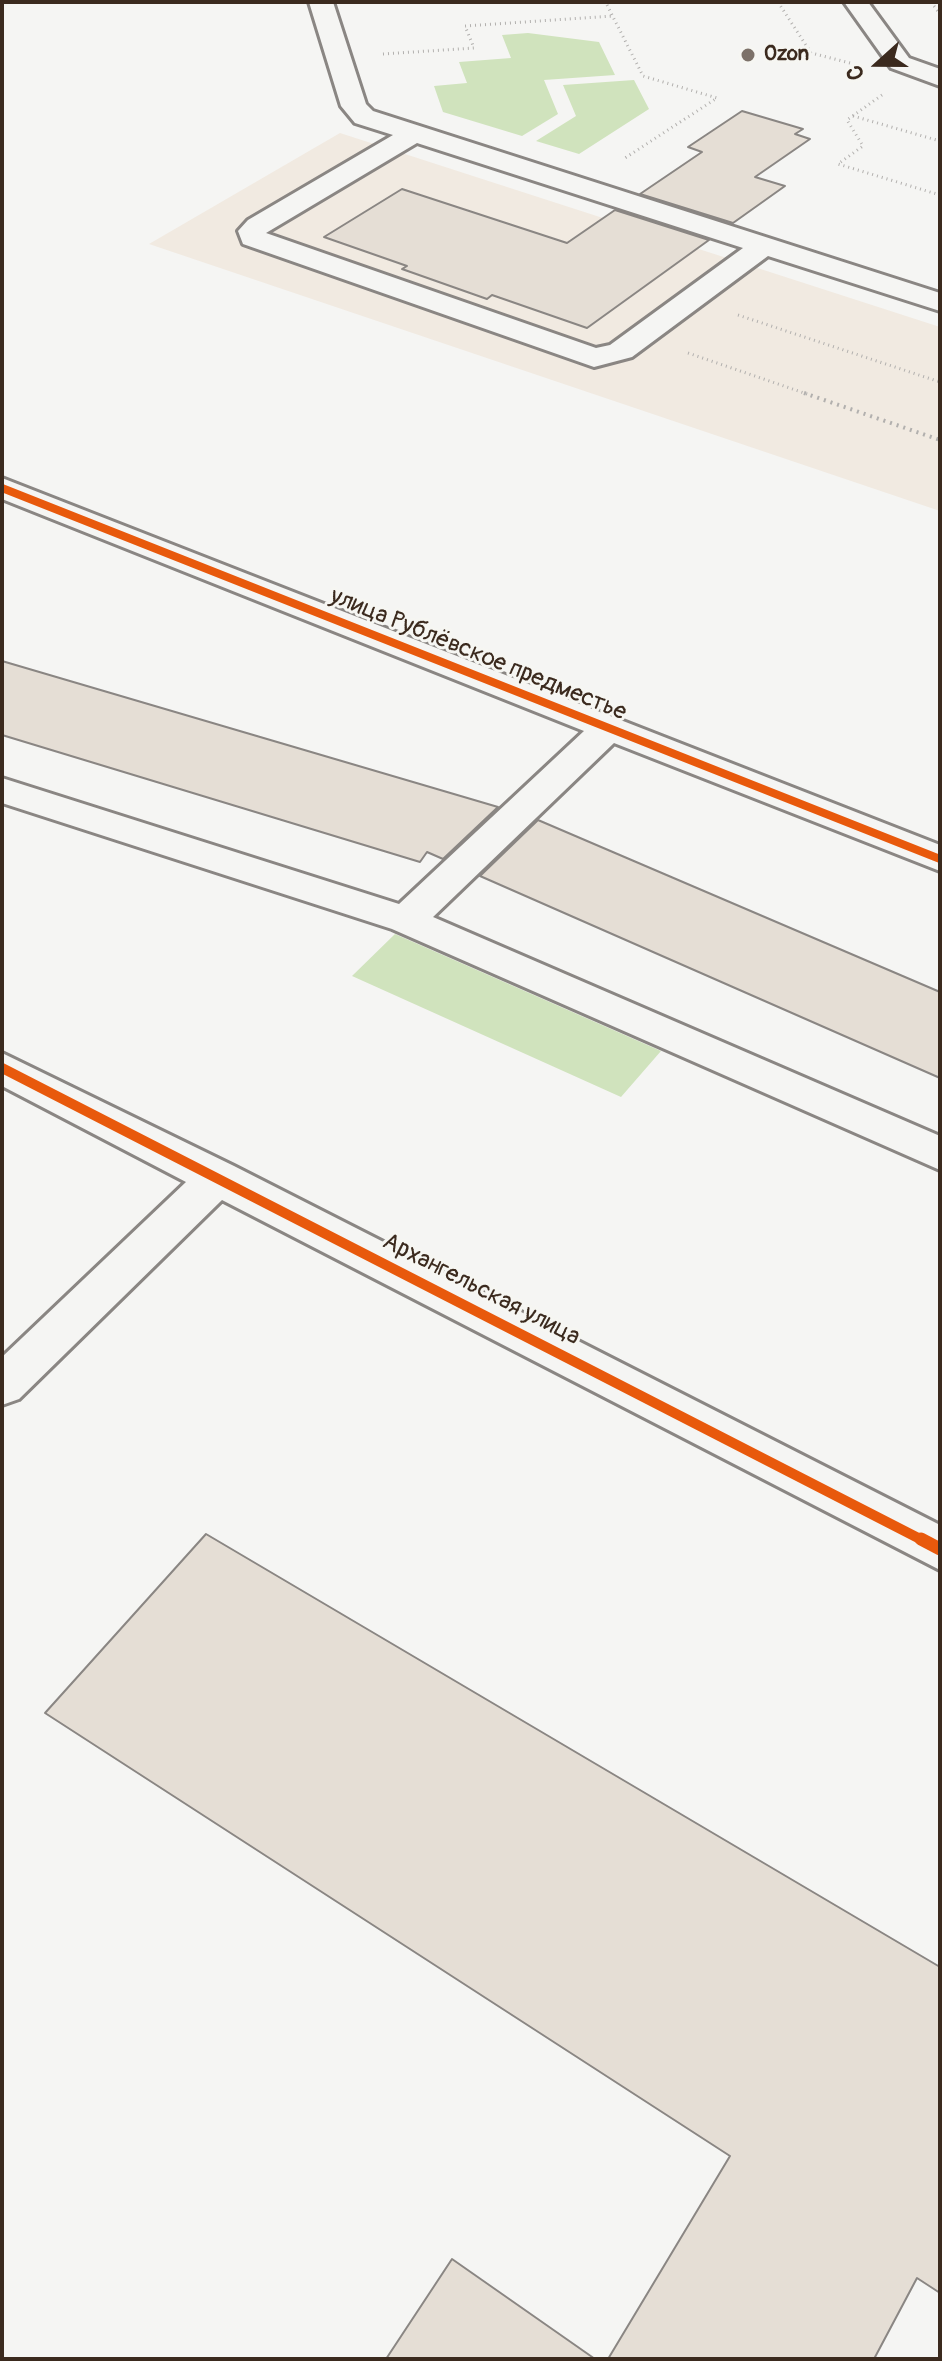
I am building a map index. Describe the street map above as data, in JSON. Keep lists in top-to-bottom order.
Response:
{
  "streets": {
    "street": ["улица Рублёвское предместье", "Архангельская улица"]
  },
  "places": ["Ozon"],
  "north": "left"
}
